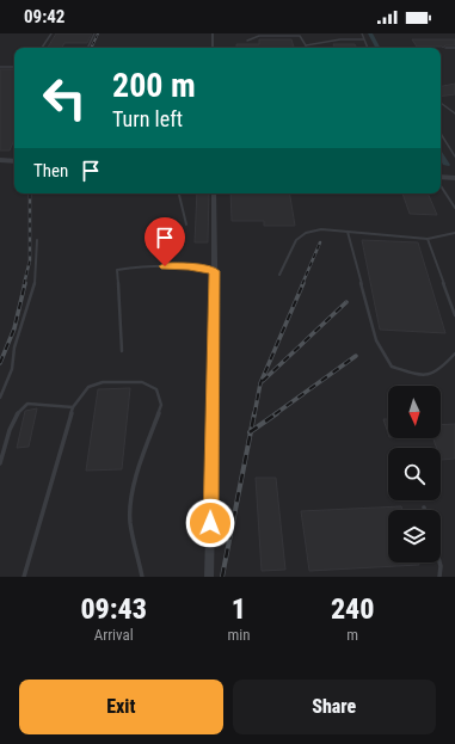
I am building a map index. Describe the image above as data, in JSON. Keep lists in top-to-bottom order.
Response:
{
  "north": "bottom",
  "page": {
    "status": "09:42",
    "turn": ["200 m", "Turn left"],
    "then": "Then",
    "eta": [
      "09:43",
      "Arrival",
      "1",
      "min",
      "240",
      "m"
    ],
    "buttons": ["Exit", "Share"]
  }
}
